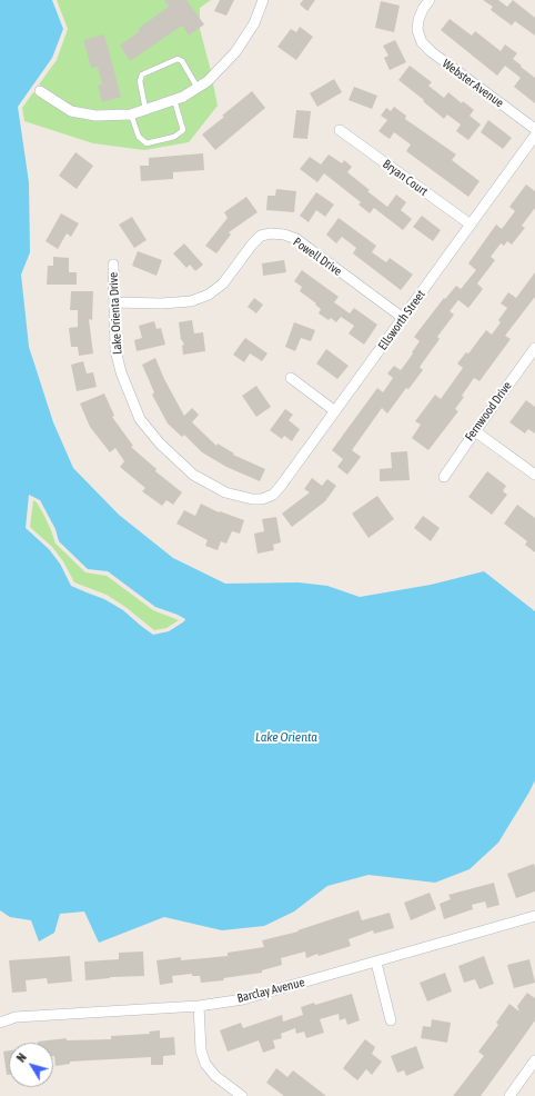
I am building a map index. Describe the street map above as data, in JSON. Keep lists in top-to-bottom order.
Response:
{
  "streets": {
    "street": [
      "Webster Avenue",
      "Bryan Court",
      "Powell Drive",
      "Lake Orienta Drive",
      "Ellsworth Street",
      "Fernwood Drive",
      "Barclay Avenue"
    ]
  },
  "crossings": [
    ["Bryan Court", "Ellsworth Street"],
    ["Powell Drive", "Lake Orienta Drive"],
    ["Powell Drive", "Ellsworth Street"],
    ["Lake Orienta Drive", "Ellsworth Street"]
  ],
  "water": ["Lake Orienta"],
  "north": "top left"
}
